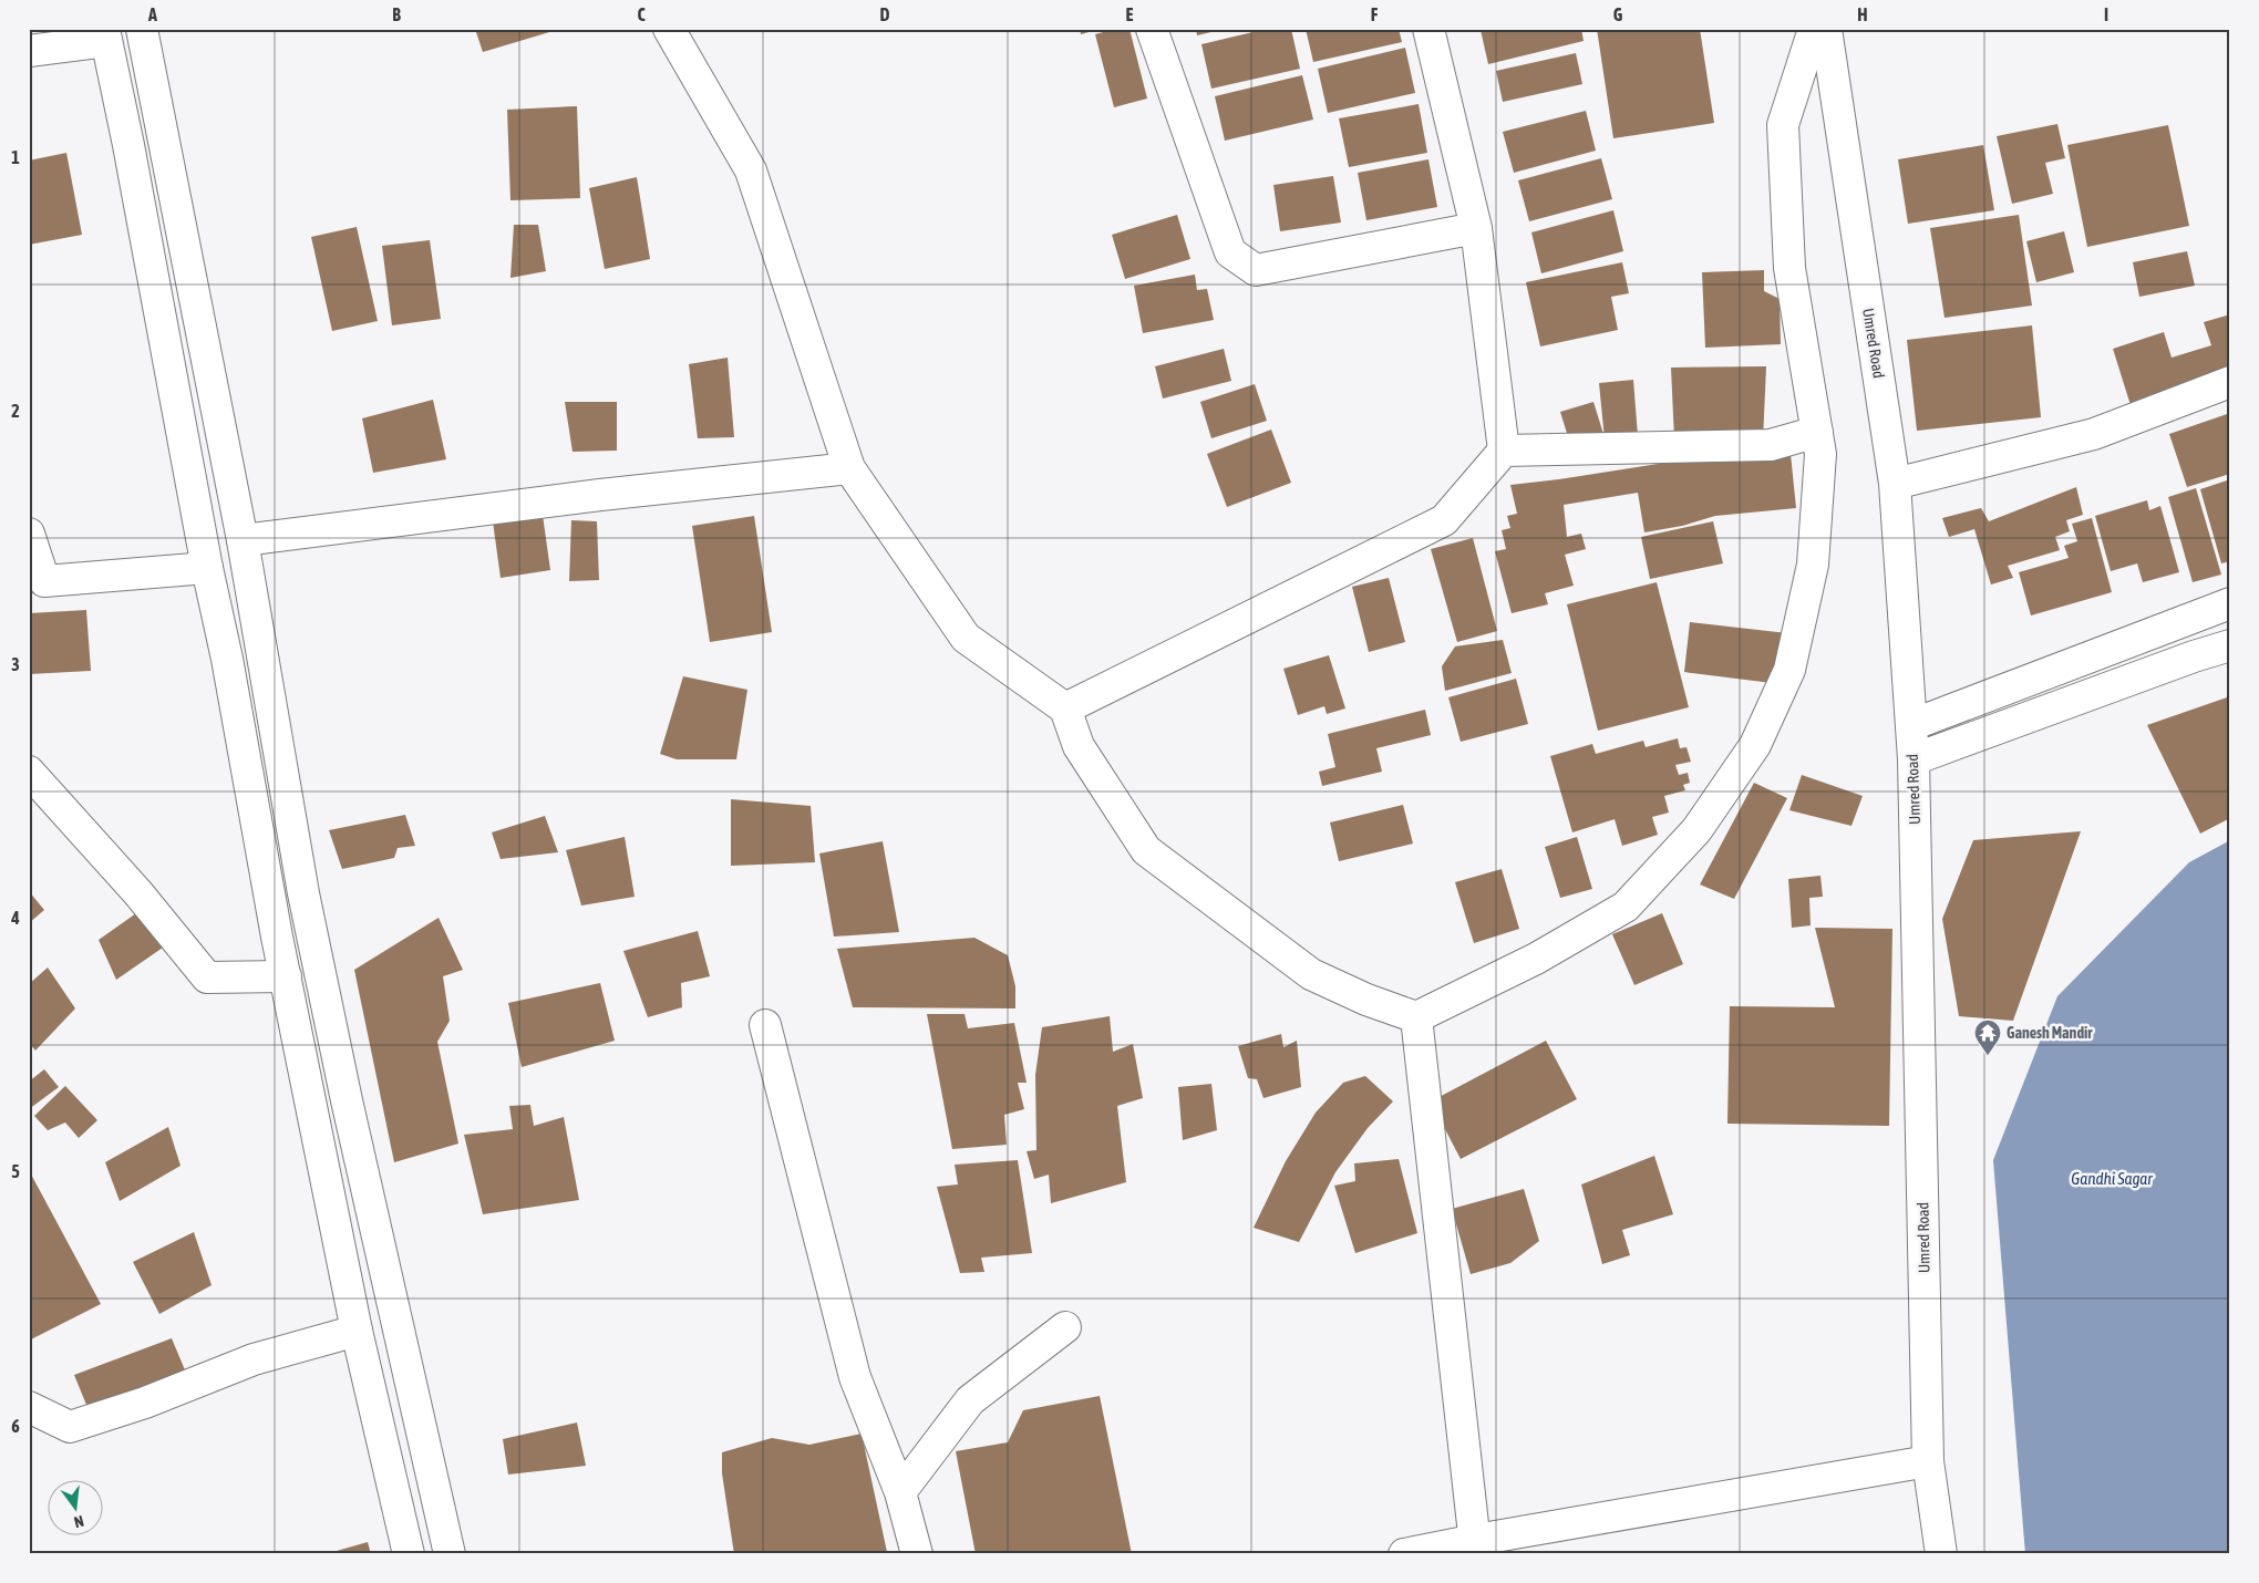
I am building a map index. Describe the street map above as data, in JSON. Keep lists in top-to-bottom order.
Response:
{
  "streets": {
    "street": ["Umred Road"]
  },
  "water": ["Gandhi Sagar"],
  "places": {
    "temple": ["Ganesh Mandir"]
  },
  "north": "bottom",
  "grid": {
    "columns": [
      "A",
      "B",
      "C",
      "D",
      "E",
      "F",
      "G",
      "H",
      "I"
    ],
    "rows": [
      "1",
      "2",
      "3",
      "4",
      "5",
      "6"
    ]
  }
}
